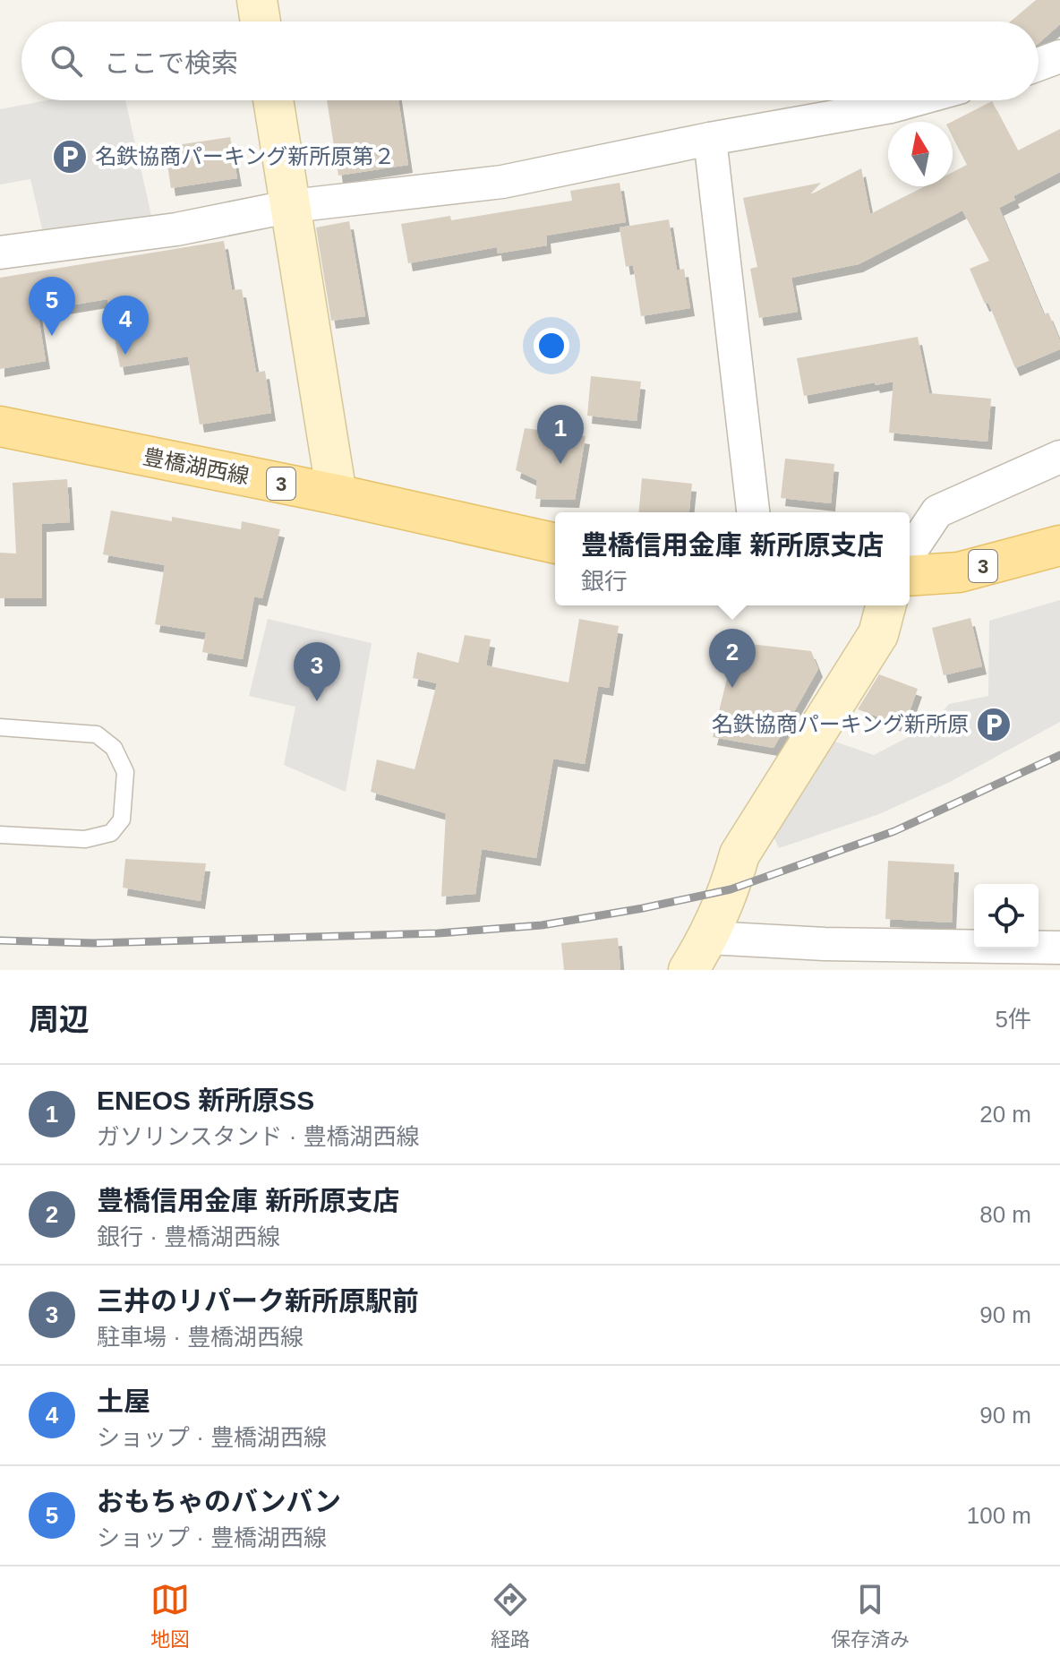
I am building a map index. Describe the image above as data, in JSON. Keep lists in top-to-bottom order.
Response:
{
  "streets": {
    "main road": ["豊橋湖西線", "3"]
  },
  "places": {
    "parking": ["名鉄協商パーキング新所原第２", "名鉄協商パーキング新所原"]
  },
  "north": "top",
  "page": {
    "search": "ここで検索",
    "pins": [
      "5",
      "4",
      "1",
      "2",
      "3"
    ],
    "popup": ["豊橋信用金庫 新所原支店", "銀行"],
    "heading": ["周辺", "5件"],
    "list": [
      {
        "mark": "1",
        "name": "ENEOS 新所原SS",
        "note": "ガソリンスタンド · 豊橋湖西線",
        "value": "20 m"
      },
      {
        "mark": "2",
        "name": "豊橋信用金庫 新所原支店",
        "note": "銀行 · 豊橋湖西線",
        "value": "80 m"
      },
      {
        "mark": "3",
        "name": "三井のリパーク新所原駅前",
        "note": "駐車場 · 豊橋湖西線",
        "value": "90 m"
      },
      {
        "mark": "4",
        "name": "土屋",
        "note": "ショップ · 豊橋湖西線",
        "value": "90 m"
      },
      {
        "mark": "5",
        "name": "おもちゃのバンバン",
        "note": "ショップ · 豊橋湖西線",
        "value": "100 m"
      }
    ],
    "nav": ["地図", "経路", "保存済み"]
  }
}
